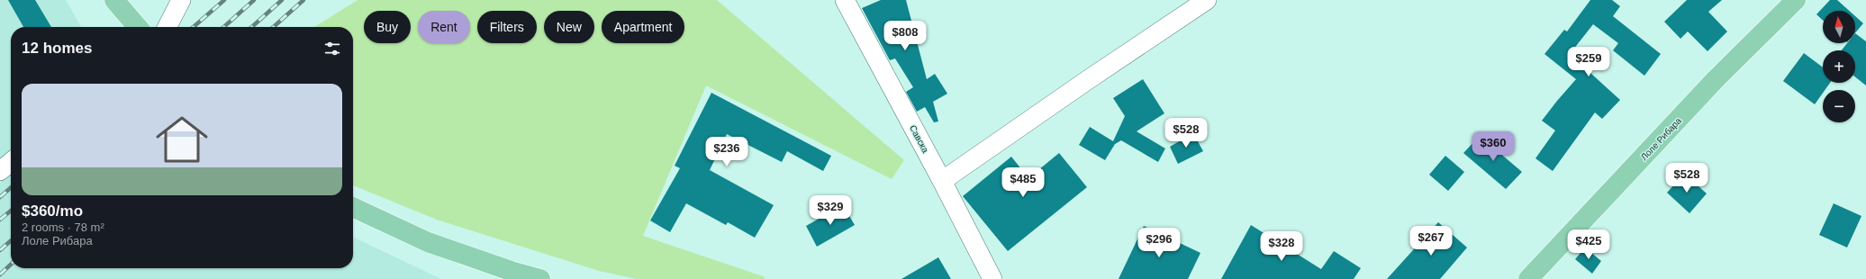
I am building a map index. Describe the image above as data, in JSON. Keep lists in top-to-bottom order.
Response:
{
  "streets": {
    "main road": ["Лоле Рибара"],
    "street": ["Савска"]
  },
  "north": "top",
  "page": {
    "map_buttons": ["+", "−"],
    "chip": [
      "Buy",
      "Rent",
      "Filters",
      "New",
      "Apartment"
    ],
    "price": [
      "$808",
      "$259",
      "$528",
      "$360",
      "$236",
      "$528",
      "$485",
      "$329",
      "$267",
      "$296",
      "$425",
      "$328"
    ],
    "heading": "12 homes",
    "list": [
      {
        "name": "$360/mo",
        "note": "2 rooms · 78 m² · Лоле Рибара"
      }
    ]
  }
}
